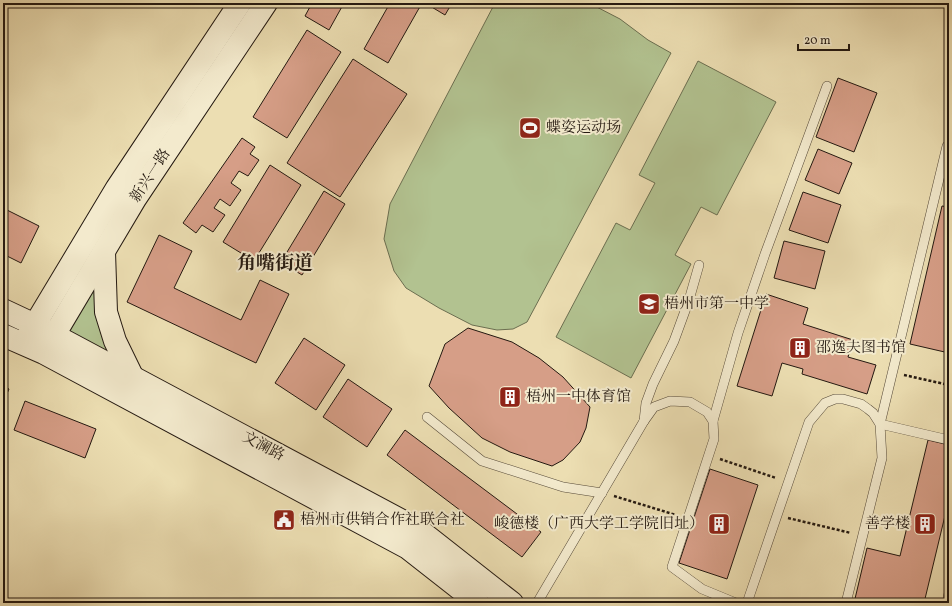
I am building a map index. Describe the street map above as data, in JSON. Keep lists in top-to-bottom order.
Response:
{
  "streets": {
    "main road": ["新兴一路", "文澜路"]
  },
  "crossings": [
    ["新兴一路", "文澜路"]
  ],
  "districts": ["角嘴街道"],
  "places": {
    "sports": ["蝶姿运动场"],
    "school or university": ["梧州市第一中学"],
    "building": [
      "邵逸夫图书馆",
      "梧州一中体育馆",
      "峻德楼（广西大学工学院旧址）",
      "善学楼"
    ],
    "public building": ["梧州市供销合作社联合社"]
  },
  "scale_bar": "20 m"
}
